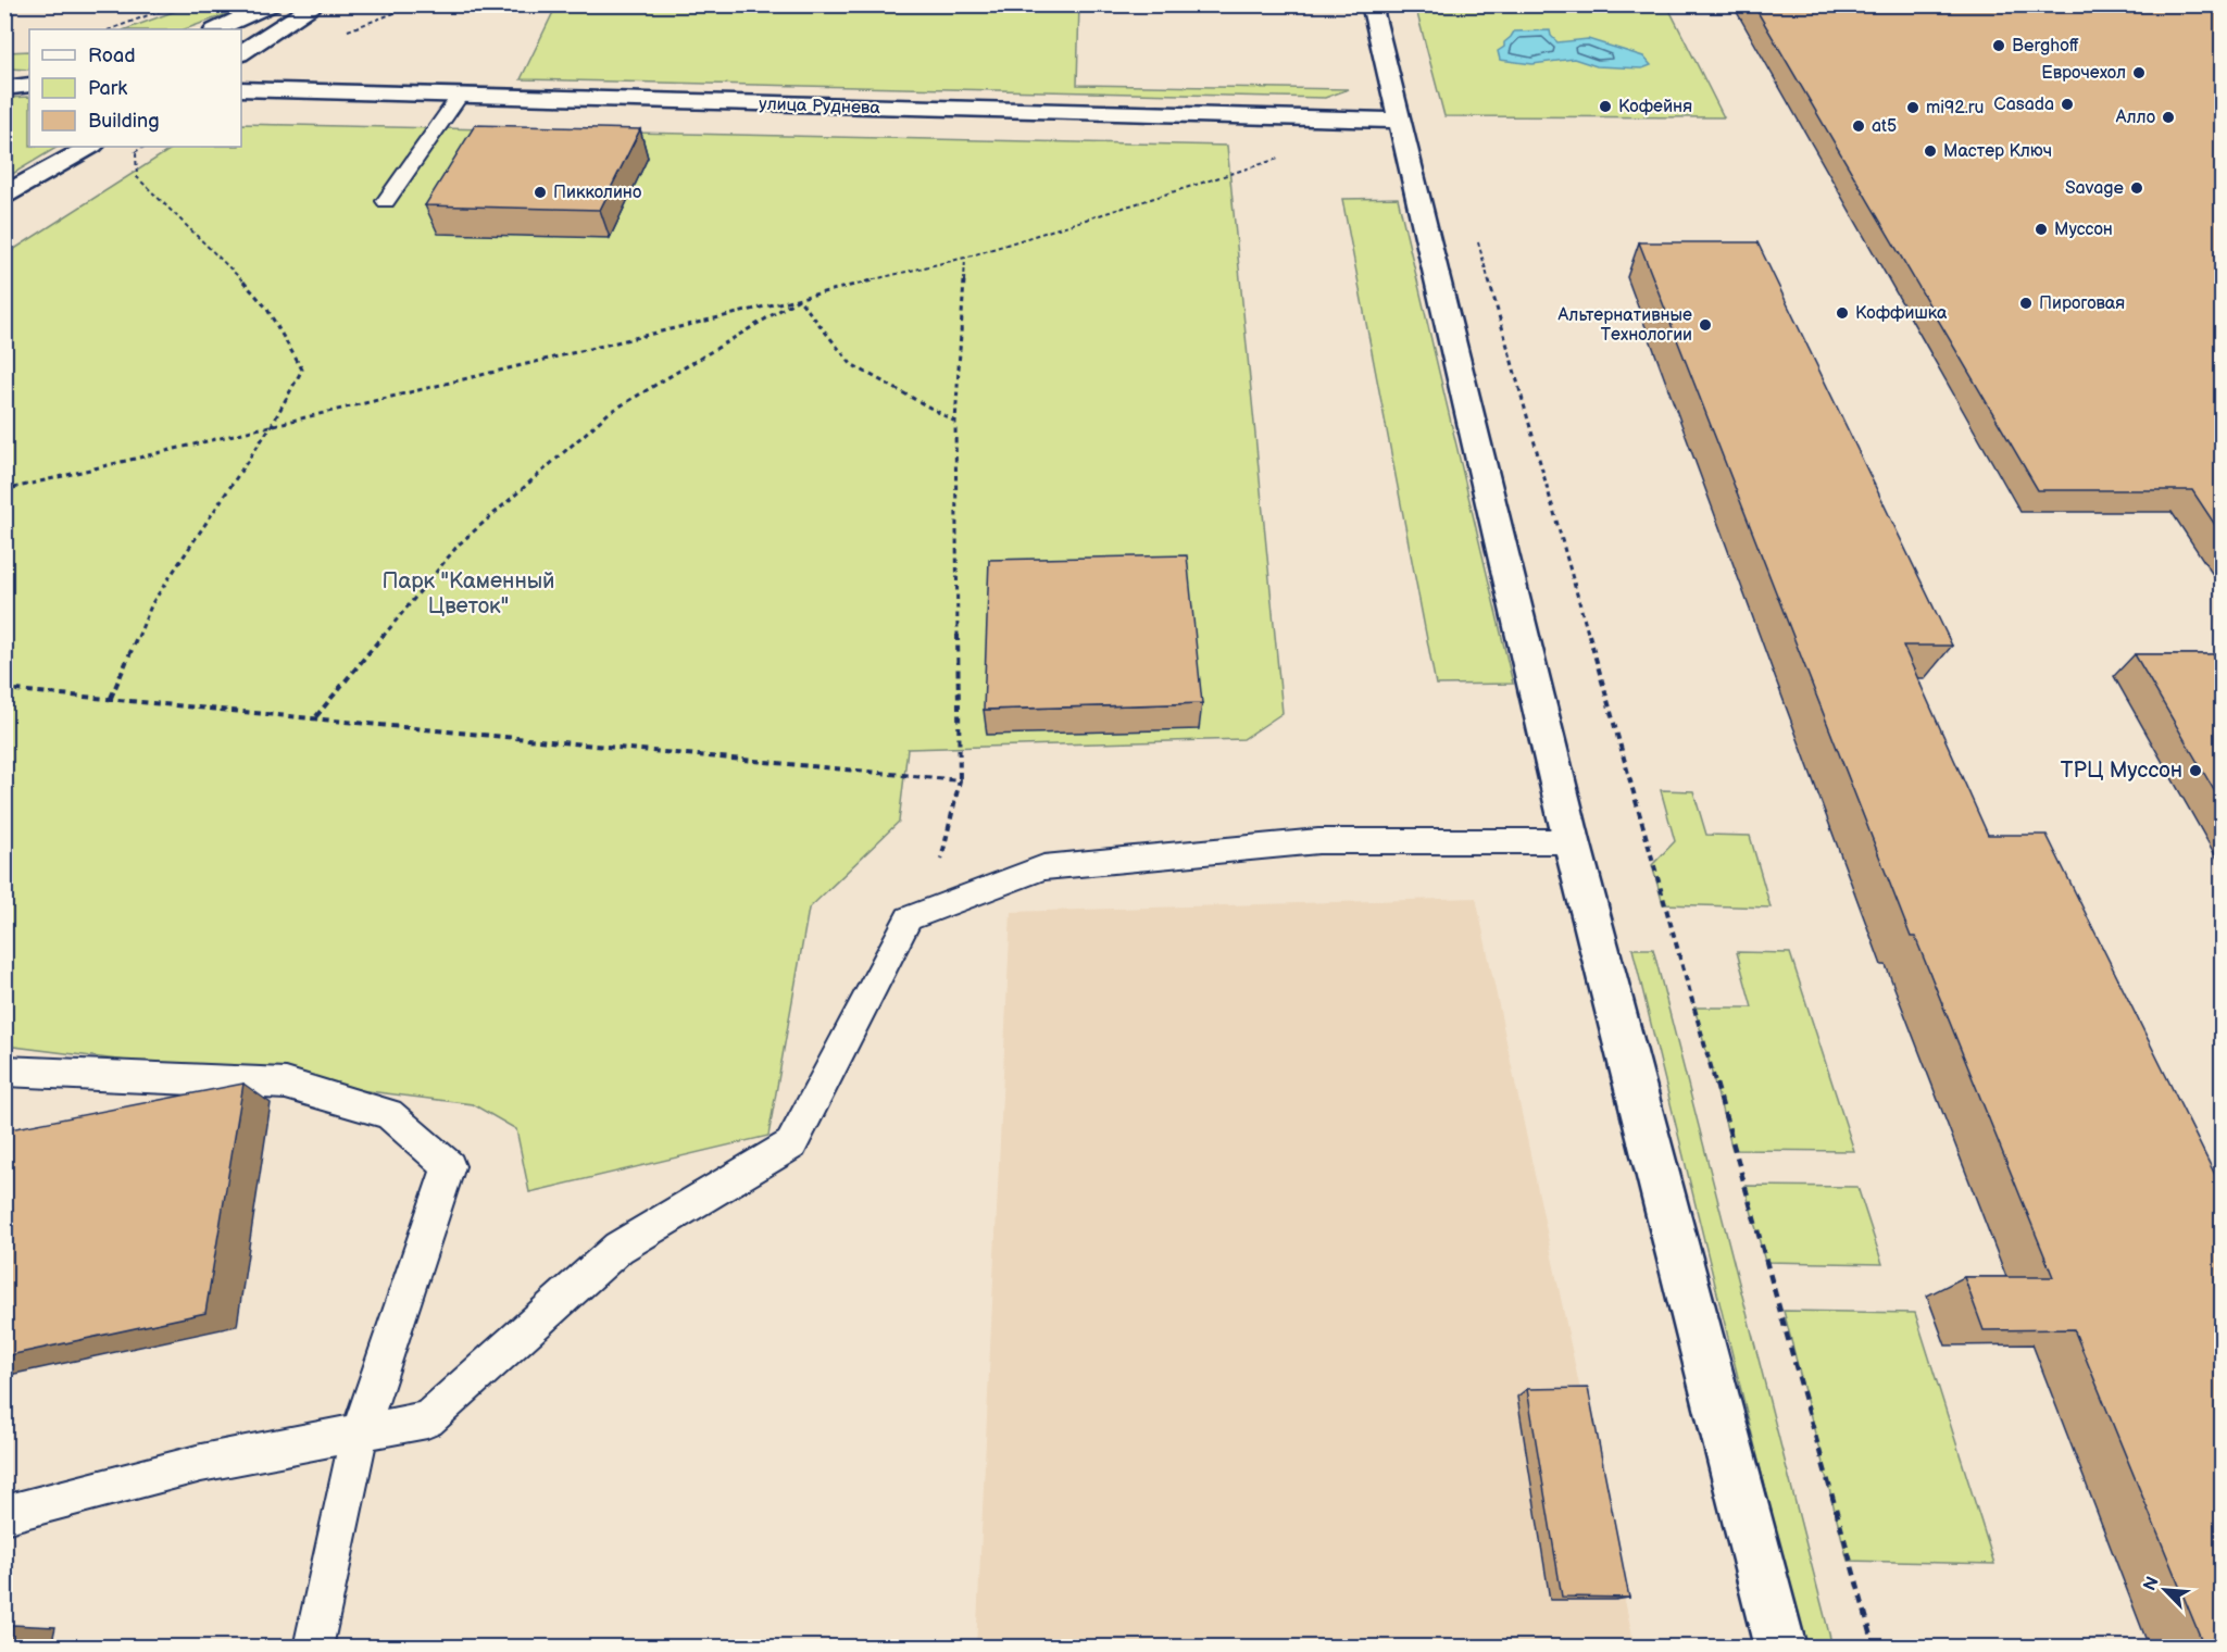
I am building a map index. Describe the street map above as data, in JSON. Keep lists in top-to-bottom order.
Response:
{
  "streets": {
    "street": ["улица Руднева"]
  },
  "parks": ["Парк \"Каменный Цветок\""],
  "places": [
    "Berghoff",
    "Еврочехол",
    "Casada",
    "Кофейня",
    "mi92.ru",
    "Алло",
    "at5",
    "Мастер Ключ",
    "Savage",
    "Пикколино",
    "Муссон",
    "Пироговая",
    "Коффишка",
    "Альтернативные Технологии",
    "ТРЦ Муссон"
  ],
  "legend": ["Road", "Park", "Building"],
  "north": "top left"
}
